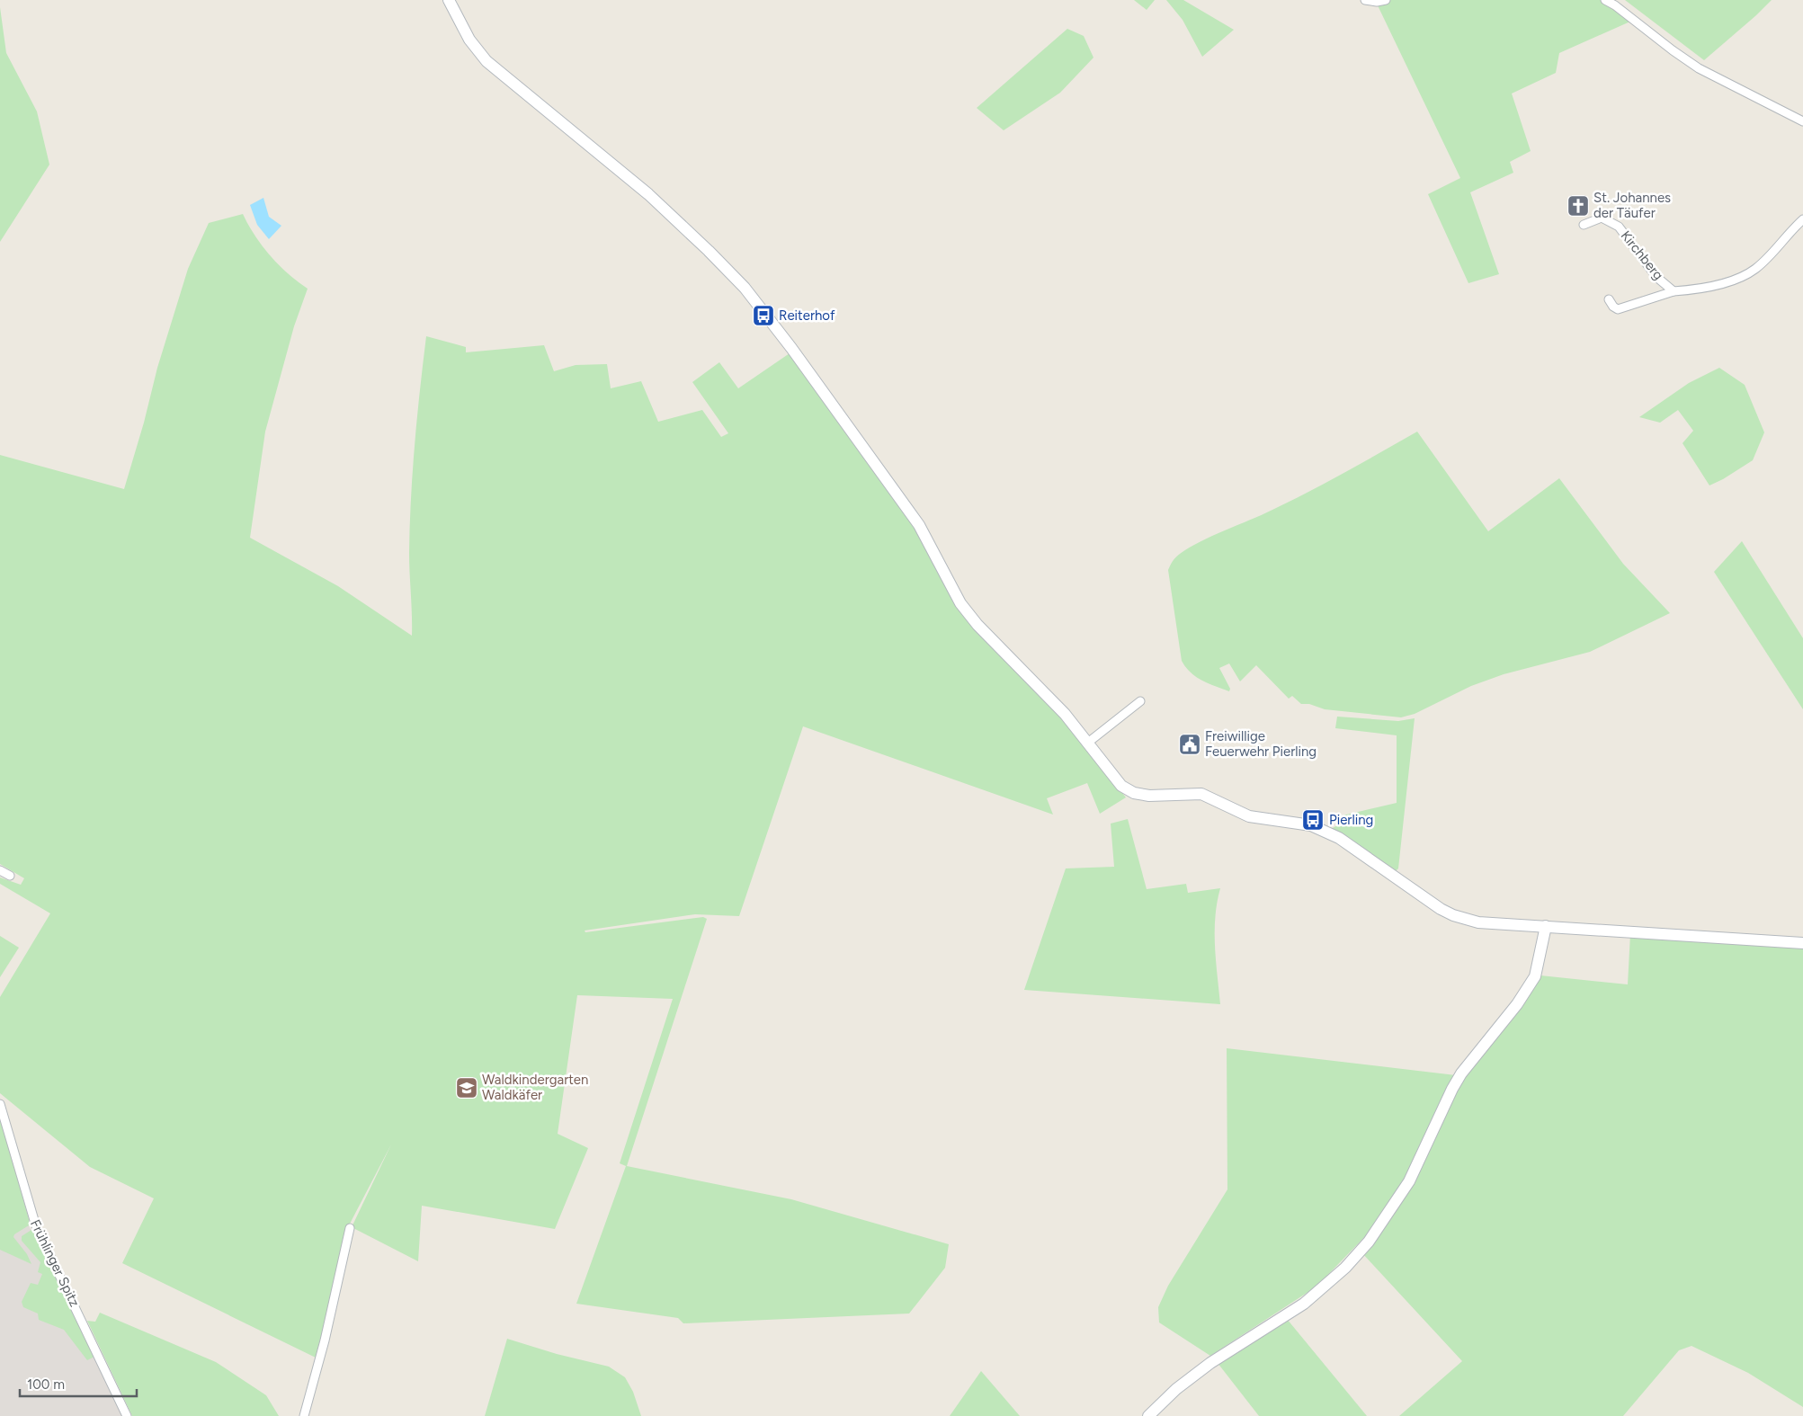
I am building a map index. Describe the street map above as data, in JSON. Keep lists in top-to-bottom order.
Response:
{
  "streets": {
    "street": ["Kirchberg", "Frühlinger Spitz"]
  },
  "places": {
    "church": ["St. Johannes der Täufer"],
    "bus stop": ["Reiterhof", "Pierling"],
    "public building": ["Freiwillige Feuerwehr Pierling"],
    "school or university": ["Waldkindergarten Waldkäfer"]
  },
  "scale_bar": "100 m"
}
